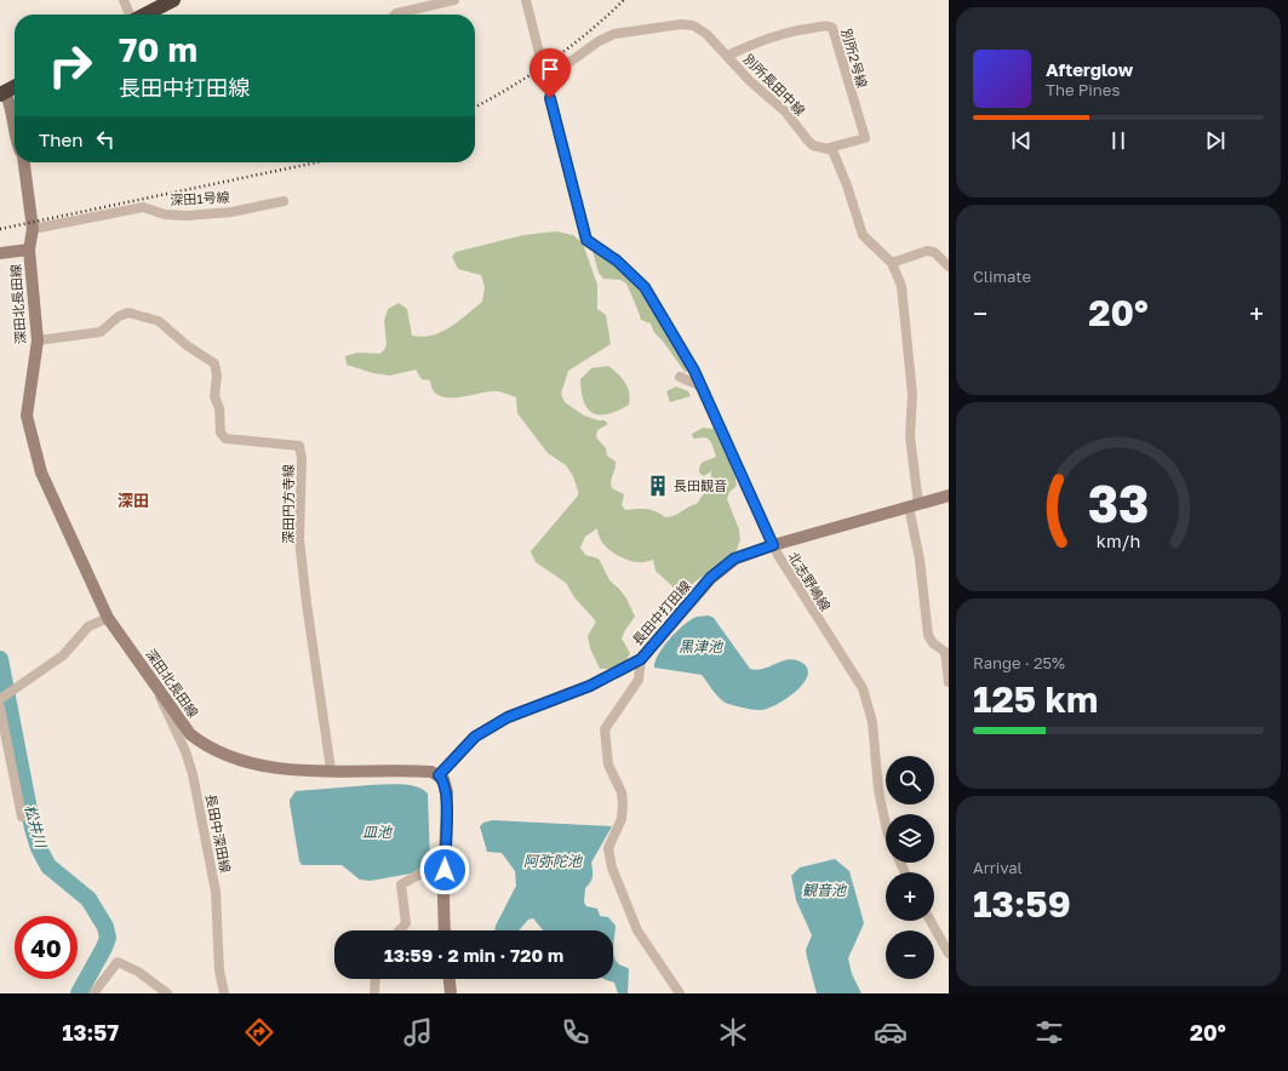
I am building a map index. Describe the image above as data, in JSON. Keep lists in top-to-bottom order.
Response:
{
  "streets": {
    "street": [
      "別所2号線",
      "別所長田中線",
      "深田1号線",
      "深田北長田線",
      "深田円方寺線",
      "北志野嶋線",
      "長田中打田線",
      "長田中深田線"
    ]
  },
  "crossings": [
    ["別所2号線", "別所長田中線"],
    ["別所長田中線", "北志野嶋線"],
    ["深田1号線", "深田北長田線"],
    ["深田北長田線", "深田円方寺線"],
    ["深田北長田線", "長田中打田線"],
    ["深田北長田線", "長田中深田線"],
    ["北志野嶋線", "長田中打田線"]
  ],
  "districts": ["深田"],
  "water": [
    "黒津池",
    "松井川",
    "皿池",
    "阿弥陀池",
    "観音池"
  ],
  "places": {
    "building": ["長田観音"]
  },
  "page": {
    "turn": ["70 m", "長田中打田線"],
    "song": ["Afterglow", "The Pines"],
    "then": "Then",
    "tile": [
      "Climate",
      ["Range · 25%", "125 km"],
      ["Arrival", "13:59"]
    ],
    "heat": ["−", "20°", "+"],
    "map_buttons": ["+", "−"],
    "limit": "40",
    "trip": "13:59 · 2 min · 720 m",
    "tabs": ["13:57", "20°"],
    "gauge": ["33", "km/h"]
  }
}
